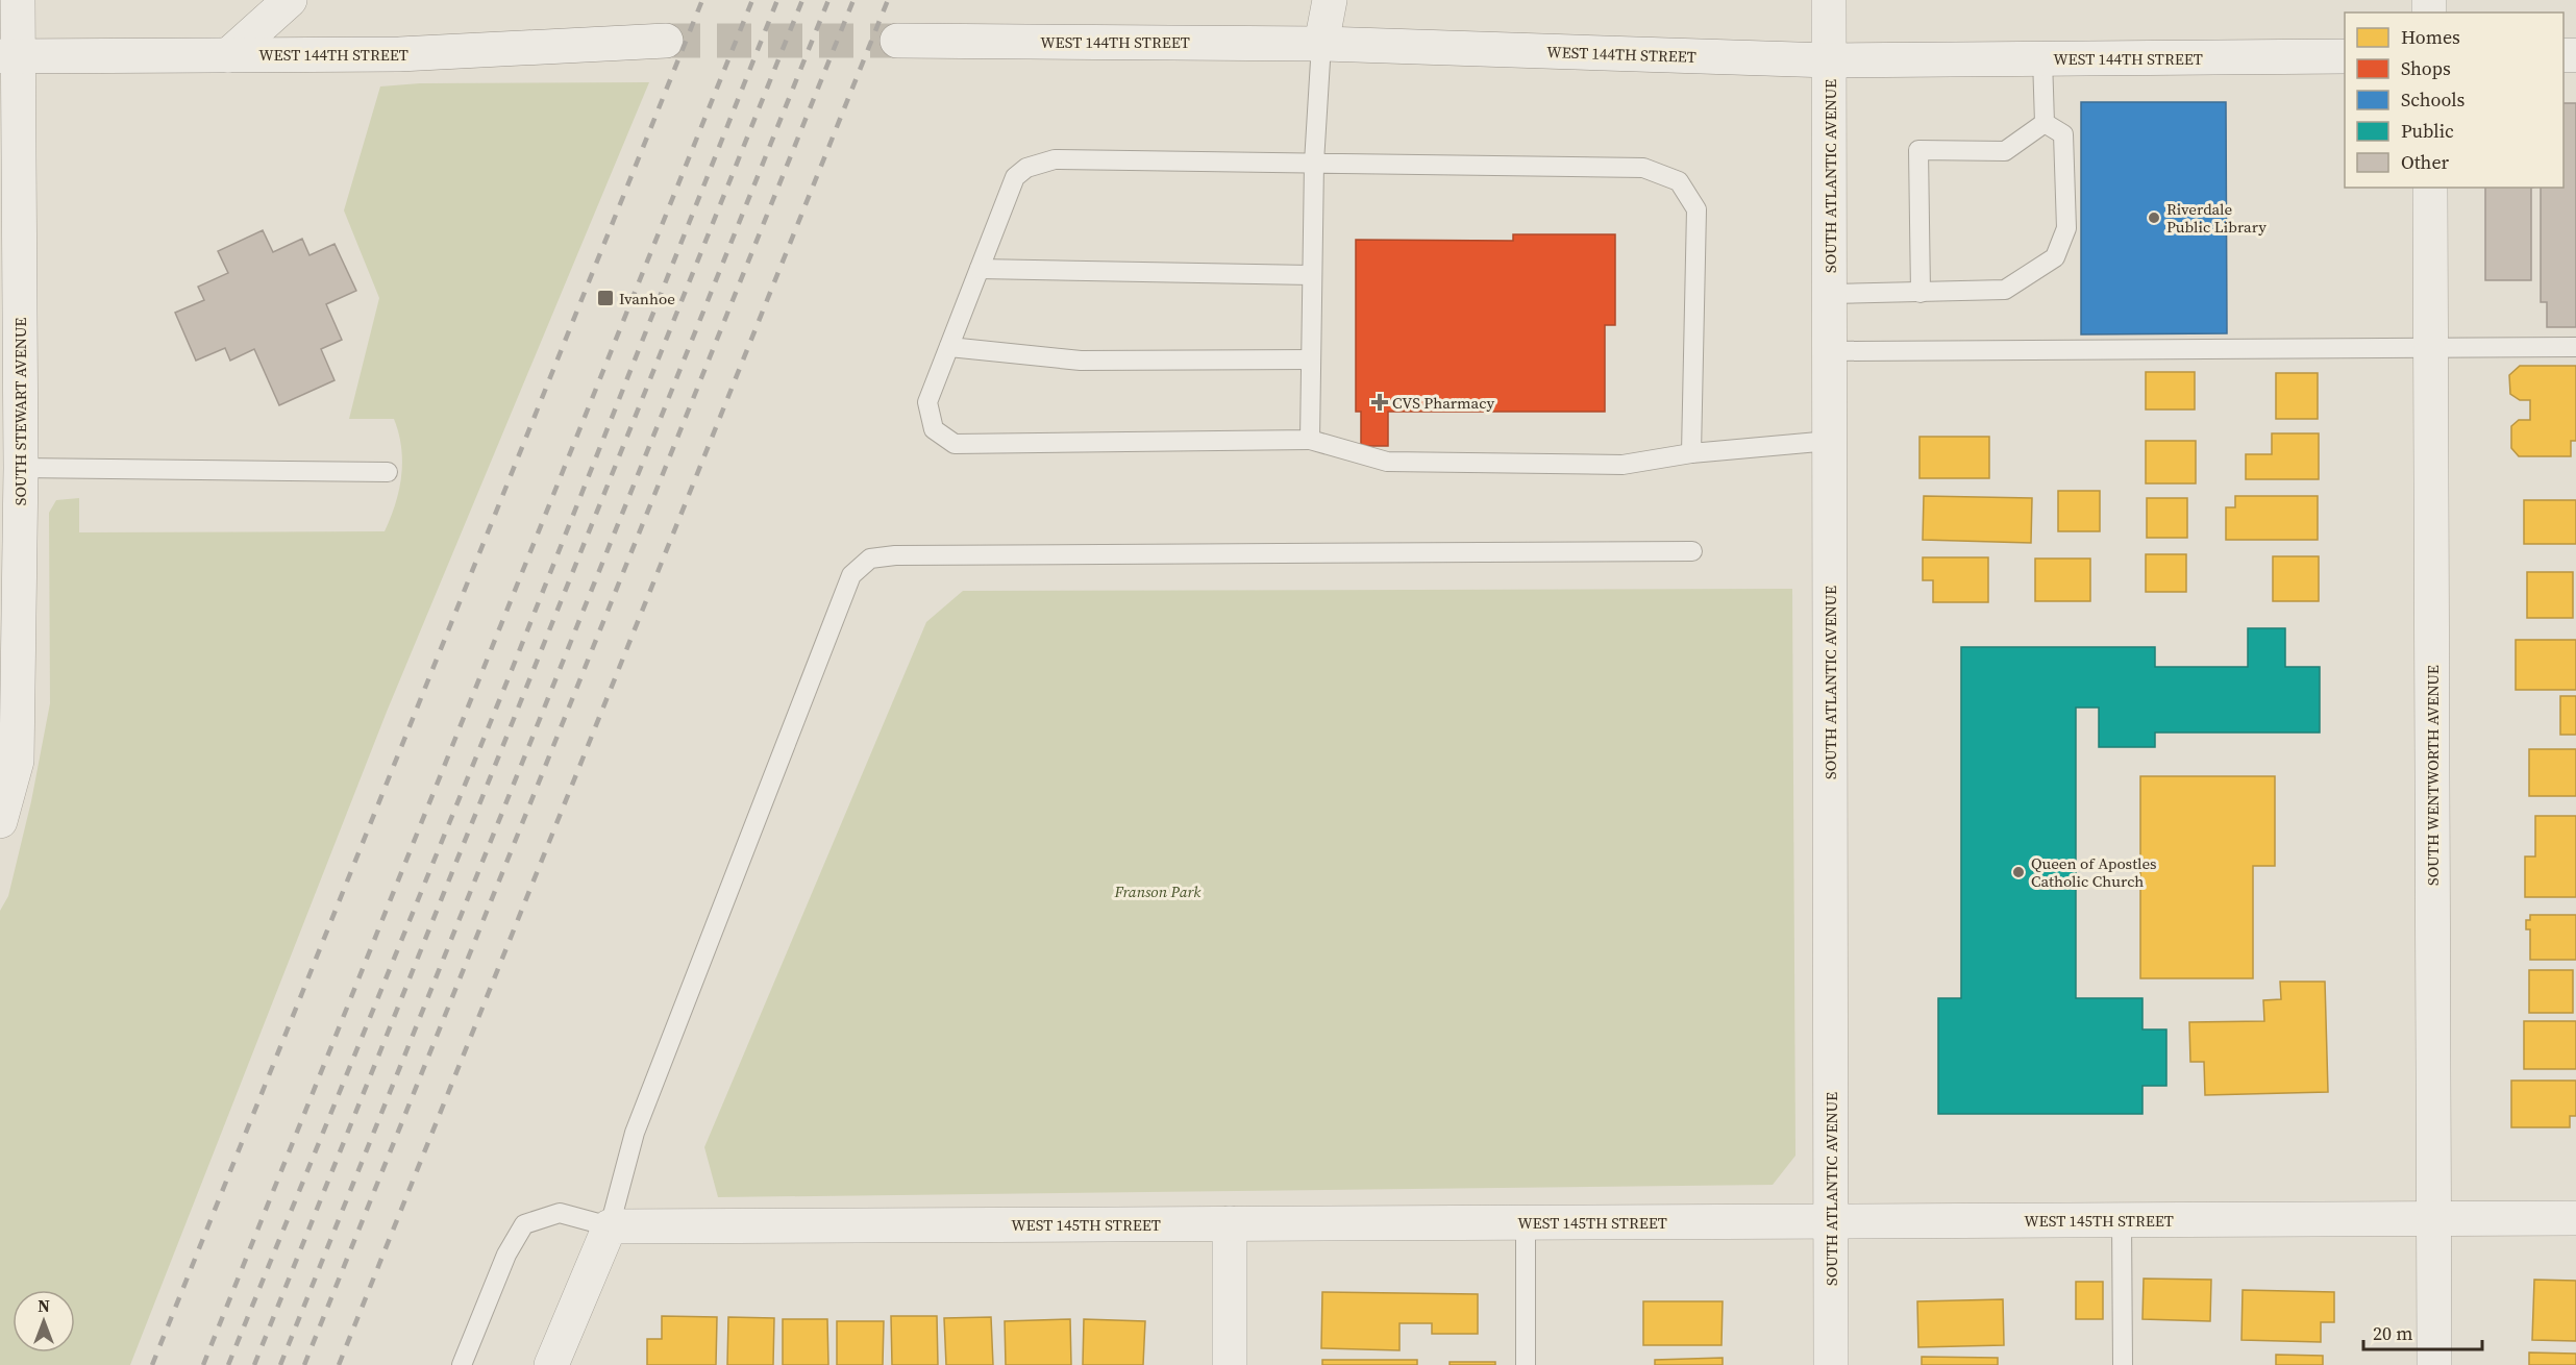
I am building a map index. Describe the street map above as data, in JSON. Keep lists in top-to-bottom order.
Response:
{
  "streets": {
    "street": [
      "WEST 144TH STREET",
      "SOUTH ATLANTIC AVENUE",
      "SOUTH STEWART AVENUE",
      "SOUTH WENTWORTH AVENUE",
      "WEST 145TH STREET"
    ]
  },
  "crossings": [
    ["WEST 144TH STREET", "SOUTH ATLANTIC AVENUE"],
    ["WEST 144TH STREET", "SOUTH STEWART AVENUE"],
    ["SOUTH ATLANTIC AVENUE", "WEST 145TH STREET"],
    ["SOUTH WENTWORTH AVENUE", "WEST 145TH STREET"]
  ],
  "parks": ["Franson Park"],
  "places": {
    "other": ["Riverdale Public Library", "Queen of Apostles Catholic Church"],
    "transit": ["Ivanhoe"],
    "health": ["CVS Pharmacy"]
  },
  "legend": [
    "Homes",
    "Shops",
    "Schools",
    "Public",
    "Other"
  ],
  "scale_bar": "20 m",
  "north": "top"
}
